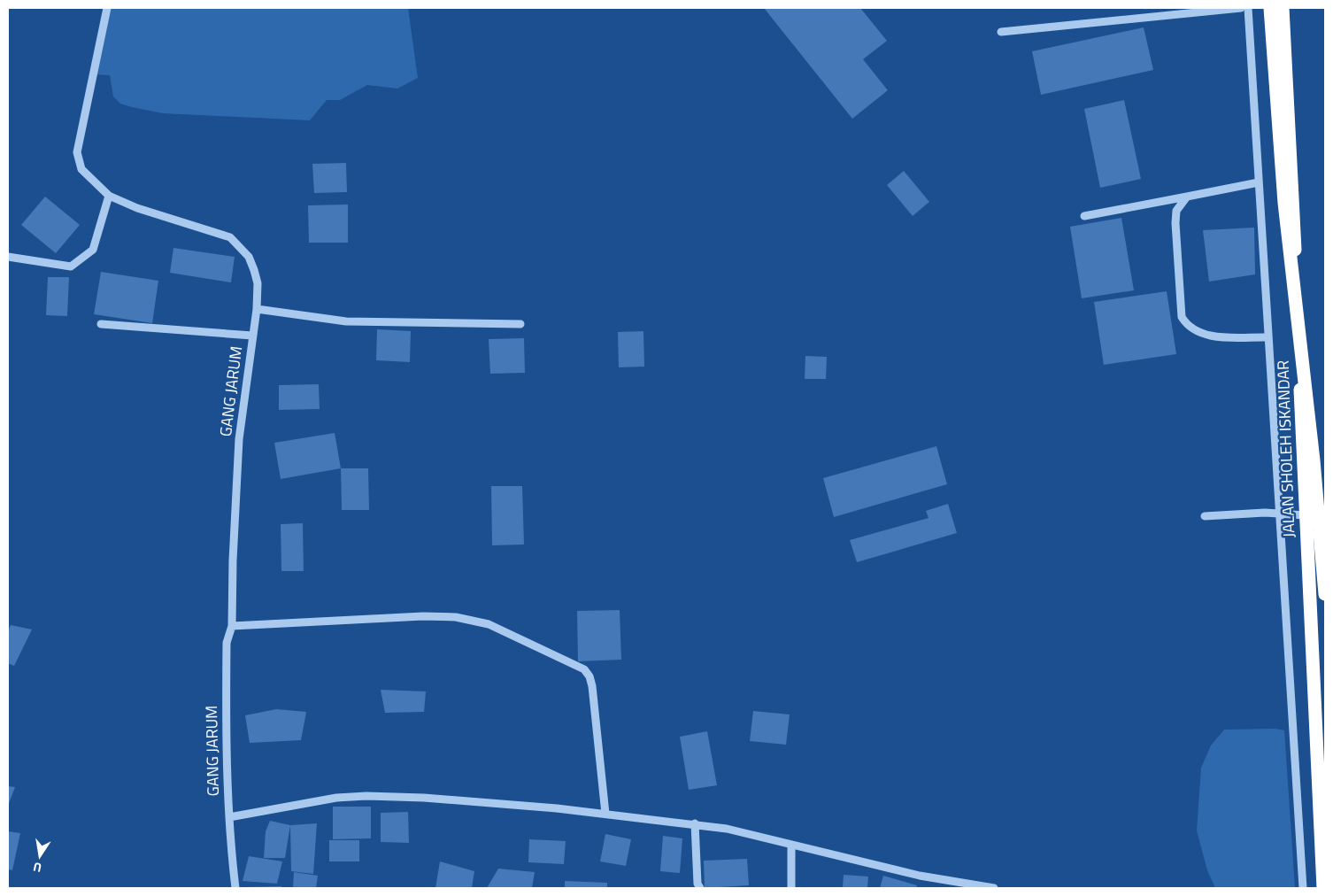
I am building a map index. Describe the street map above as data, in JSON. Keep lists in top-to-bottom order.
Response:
{
  "streets": {
    "highway": ["JALAN SHOLEH ISKANDAR"],
    "street": ["GANG JARUM"]
  },
  "north": "bottom"
}
